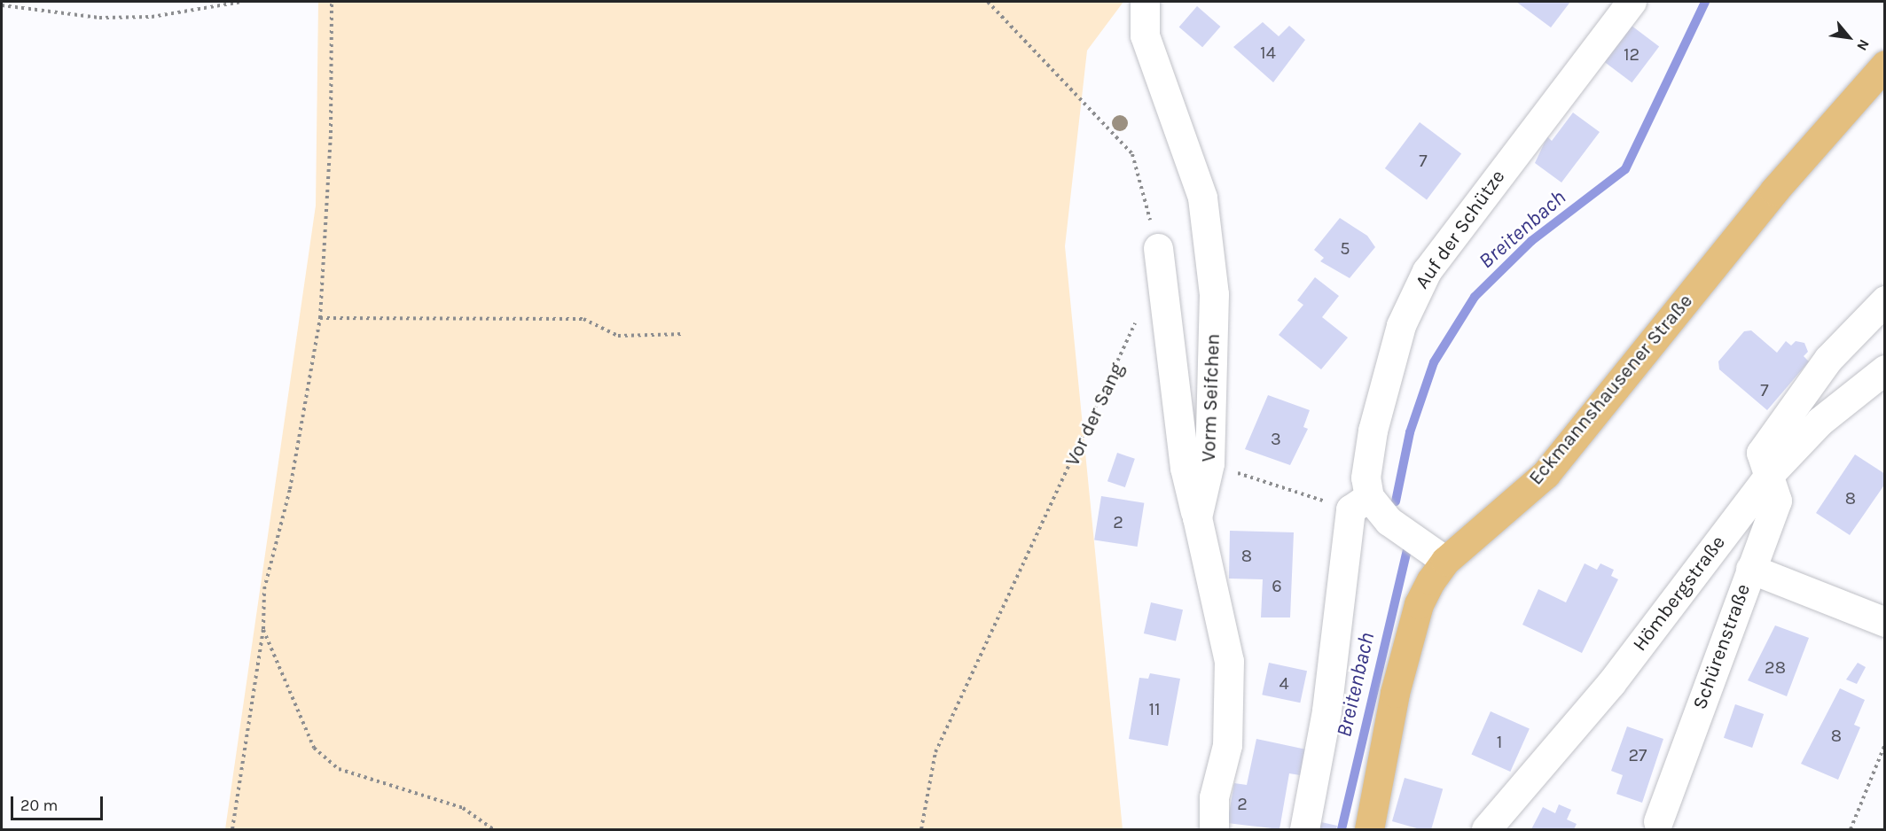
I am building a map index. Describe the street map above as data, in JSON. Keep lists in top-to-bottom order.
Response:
{
  "streets": {
    "main road": ["Eckmannshausener Straße"],
    "street": [
      "Auf der Schütze",
      "Vorm Seifchen",
      "Hömbergstraße",
      "Schürenstraße"
    ],
    "path": ["Vor der Sang"]
  },
  "crossings": [
    ["Hömbergstraße", "Schürenstraße"]
  ],
  "water": ["Breitenbach"],
  "house_numbers": [
    "14",
    "12",
    "7",
    "5",
    "7",
    "3",
    "8",
    "2",
    "8",
    "6",
    "28",
    "4",
    "11",
    "8",
    "1",
    "27",
    "2"
  ],
  "scale_bar": "20 m",
  "north": "bottom right"
}
